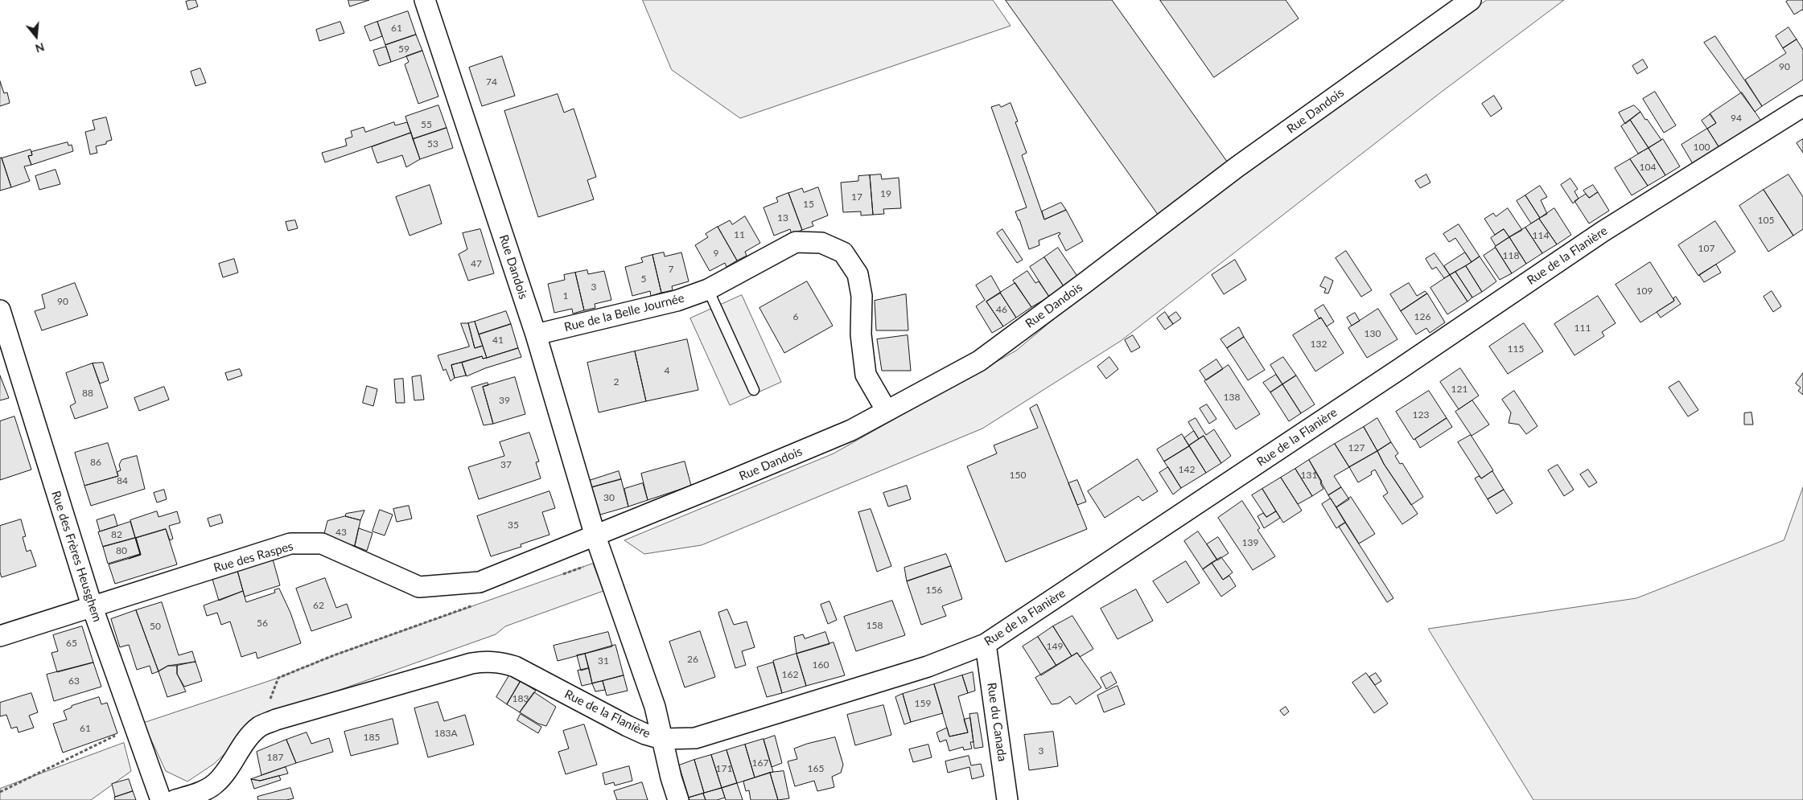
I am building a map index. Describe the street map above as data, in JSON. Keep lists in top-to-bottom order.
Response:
{
  "streets": {
    "street": [
      "Rue Dandois",
      "Rue de la Flanière",
      "Rue de la Belle Journée",
      "Rue des Frères Heusghem",
      "Rue des Raspes",
      "Rue du Canada"
    ]
  },
  "crossings": [
    ["Rue Dandois", "Rue de la Flanière"],
    ["Rue Dandois", "Rue de la Belle Journée"],
    ["Rue Dandois", "Rue des Raspes"],
    ["Rue de la Flanière", "Rue du Canada"],
    ["Rue des Frères Heusghem", "Rue des Raspes"]
  ],
  "house_numbers": [
    "61",
    "59",
    "90",
    "74",
    "94",
    "55",
    "53",
    "100",
    "104",
    "19",
    "17",
    "15",
    "13",
    "105",
    "11",
    "114",
    "107",
    "9",
    "118",
    "47",
    "7",
    "5",
    "3",
    "109",
    "1",
    "90",
    "46",
    "6",
    "126",
    "111",
    "130",
    "41",
    "132",
    "115",
    "4",
    "2",
    "121",
    "88",
    "138",
    "39",
    "123",
    "127",
    "86",
    "37",
    "142",
    "150",
    "131",
    "84",
    "30",
    "35",
    "43",
    "82",
    "139",
    "80",
    "156",
    "62",
    "56",
    "158",
    "50",
    "65",
    "149",
    "26",
    "31",
    "160",
    "162",
    "63",
    "183",
    "159",
    "61",
    "183A",
    "185",
    "3",
    "187",
    "167",
    "171",
    "165"
  ],
  "north": "bottom"
}
